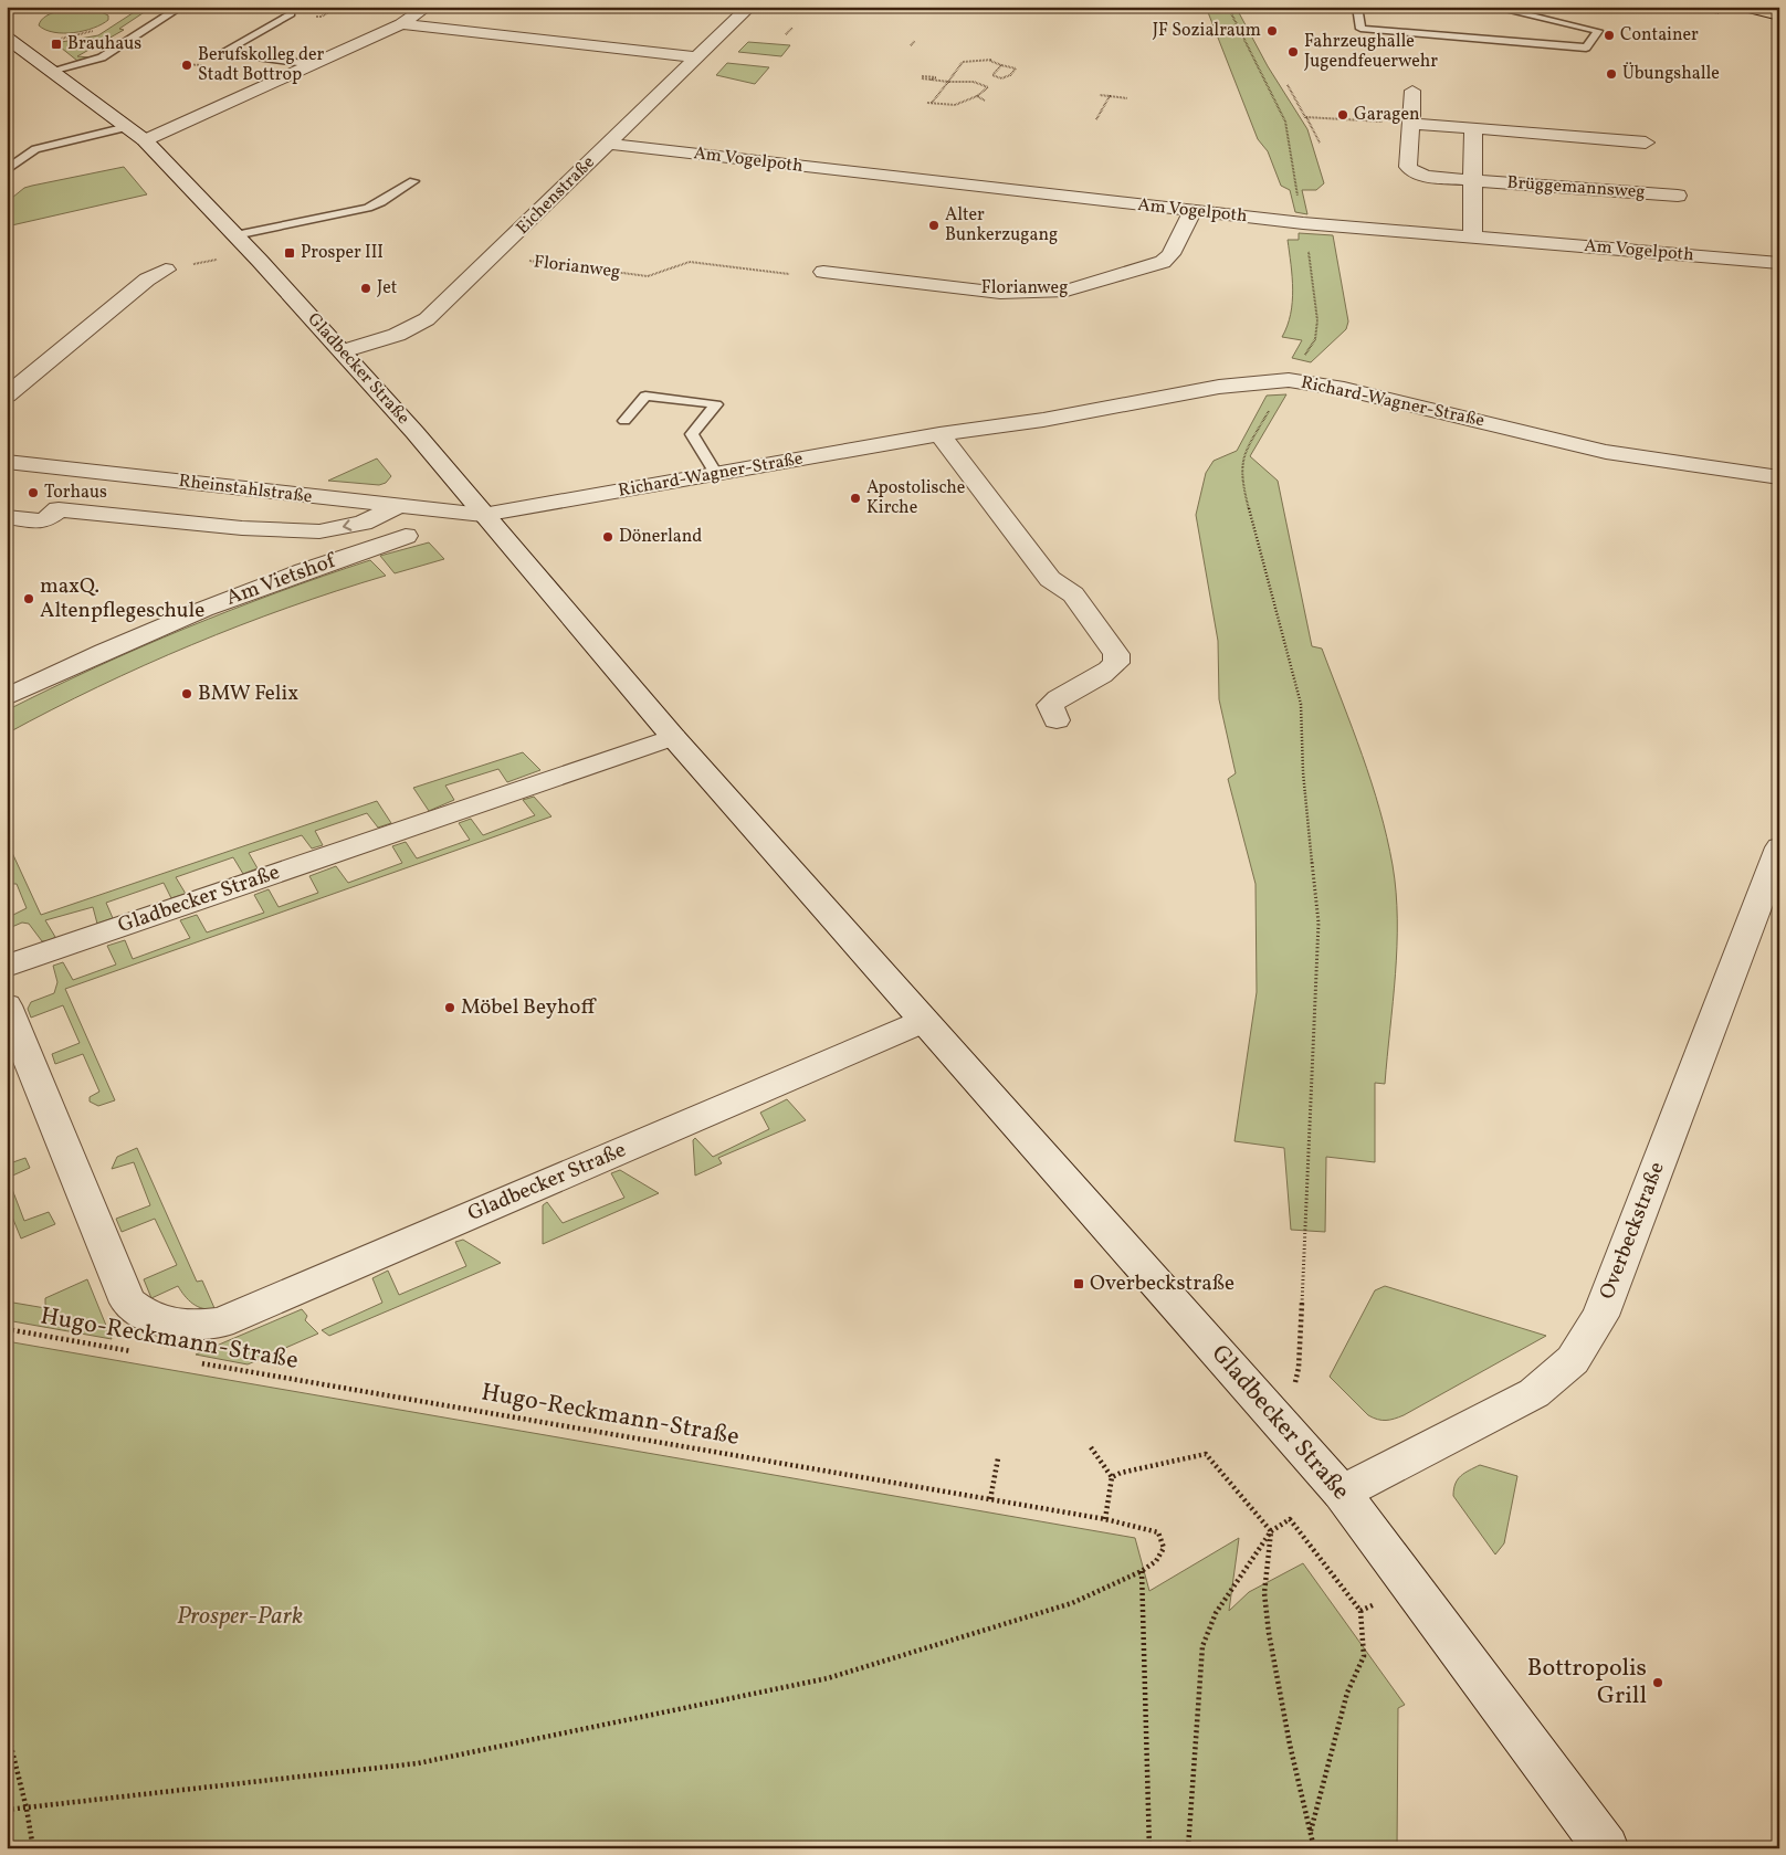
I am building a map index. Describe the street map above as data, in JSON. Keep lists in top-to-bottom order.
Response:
{
  "streets": {
    "street": [
      "Am Vogelpoth",
      "Brüggemannsweg",
      "Eichenstraße",
      "Florianweg",
      "Gladbecker Straße",
      "Richard-Wagner-Straße",
      "Rheinstahlstraße",
      "Am Vietshof",
      "Overbeckstraße"
    ],
    "path": ["Hugo-Reckmann-Straße"]
  },
  "crossings": [
    ["Am Vogelpoth", "Eichenstraße"],
    ["Am Vogelpoth", "Florianweg"],
    ["Eichenstraße", "Florianweg"],
    ["Eichenstraße", "Gladbecker Straße"],
    ["Gladbecker Straße", "Richard-Wagner-Straße"],
    ["Gladbecker Straße", "Rheinstahlstraße"],
    ["Gladbecker Straße", "Overbeckstraße"],
    ["Richard-Wagner-Straße", "Rheinstahlstraße"],
    ["Rheinstahlstraße", "Am Vietshof"]
  ],
  "parks": ["Prosper-Park"],
  "places": {
    "other": [
      "JF Sozialraum",
      "Container",
      "Fahrzeughalle Jugendfeuerwehr",
      "Berufskolleg der Stadt Bottrop",
      "Übungshalle",
      "Garagen",
      "Alter Bunkerzugang",
      "Jet",
      "Torhaus",
      "Apostolische Kirche",
      "Dönerland",
      "maxQ. Altenpflegeschule",
      "BMW Felix",
      "Möbel Beyhoff",
      "Bottropolis Grill"
    ],
    "transit": ["Brauhaus", "Prosper III", "Overbeckstraße"]
  }
}
